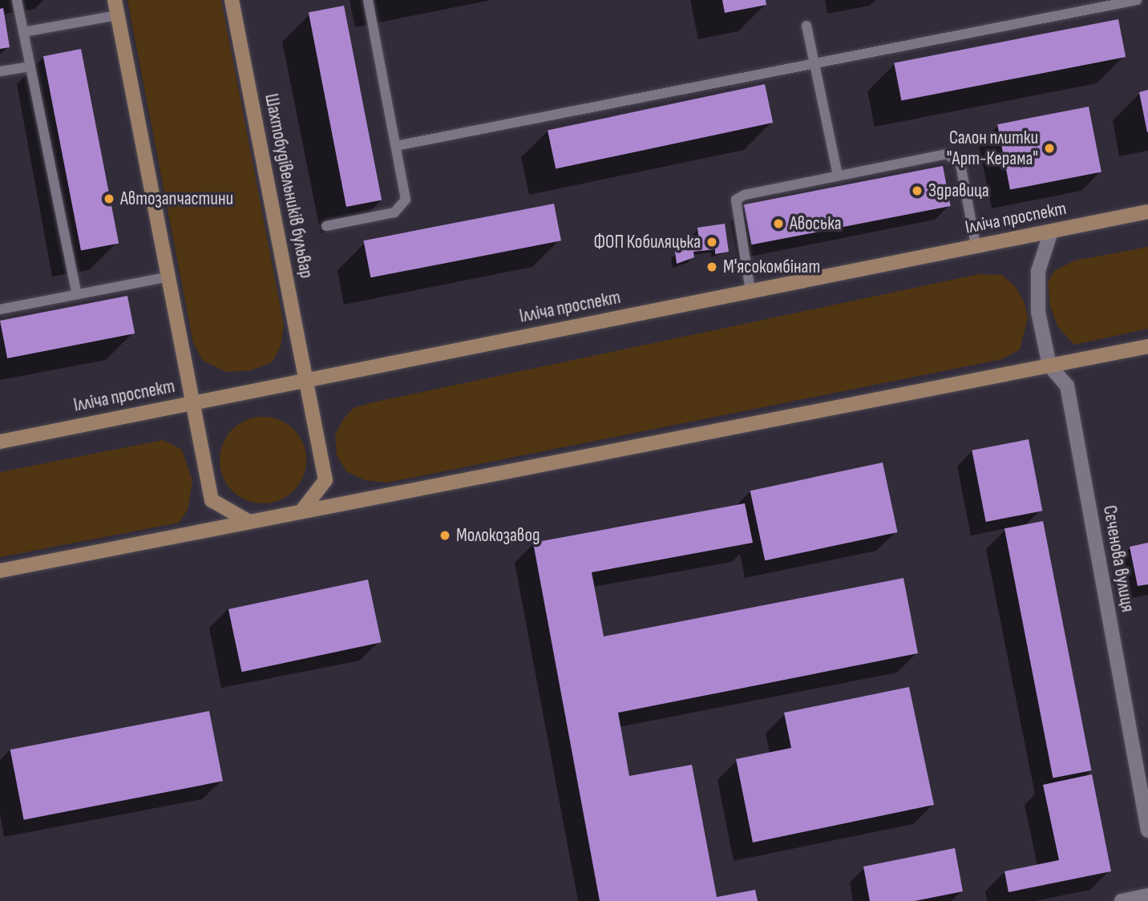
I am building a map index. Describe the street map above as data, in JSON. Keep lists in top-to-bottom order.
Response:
{
  "streets": {
    "main road": ["Шахтобудівельників бульвар", "Ілліча проспект"],
    "street": ["Сєченова вулиця"]
  },
  "crossings": [
    ["Шахтобудівельників бульвар", "Ілліча проспект"]
  ],
  "places": [
    "Салон плитки \"Арт-Керама\"",
    "Здравица",
    "Автозапчастини",
    "Авоська",
    "ФОП Кобиляцька",
    "М'ясокомбінат",
    "Молокозавод"
  ]
}
